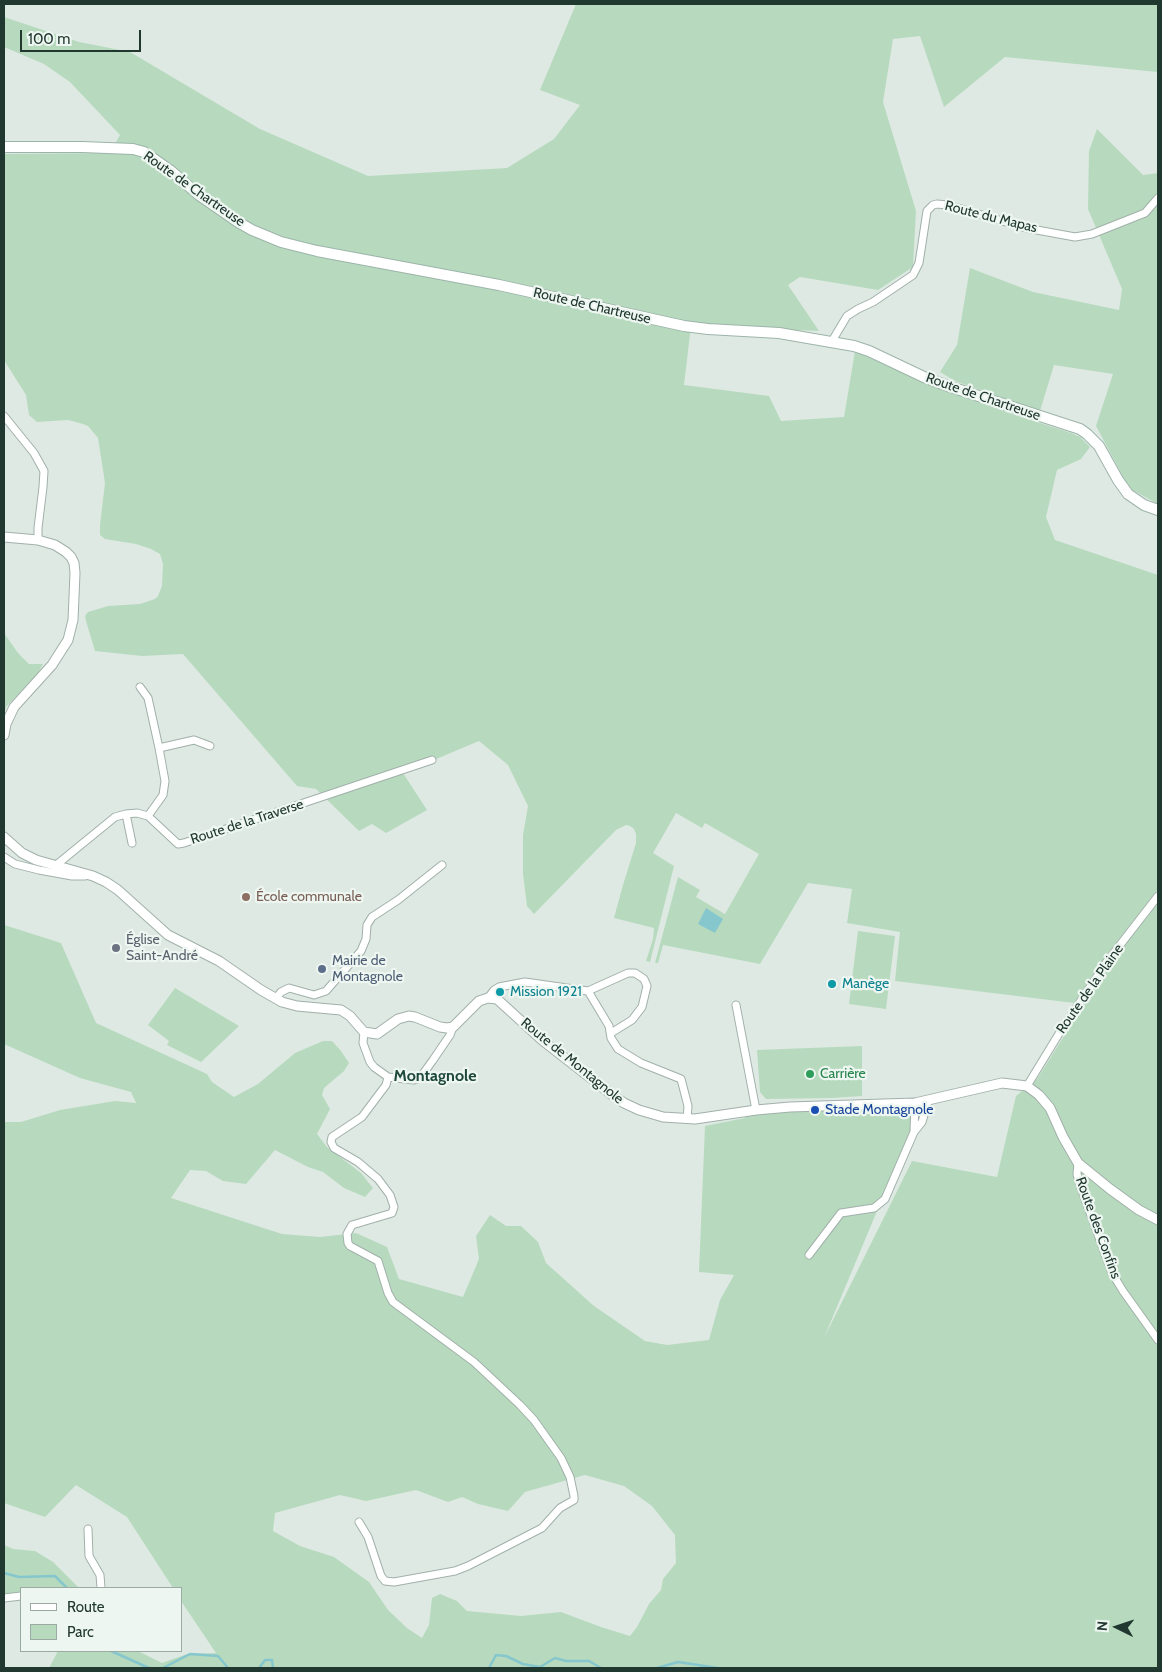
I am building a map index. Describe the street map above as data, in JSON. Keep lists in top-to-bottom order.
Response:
{
  "streets": {
    "main road": ["Route de Chartreuse"],
    "street": [
      "Route du Mapas",
      "Route de la Traverse",
      "Route de la Plaine",
      "Route de Montagnole",
      "Route des Confins"
    ]
  },
  "crossings": [
    ["Route de Chartreuse", "Route du Mapas"],
    ["Route de la Plaine", "Route de Montagnole"]
  ],
  "districts": ["Montagnole"],
  "places": [
    "École communale",
    "Église Saint-André",
    "Mairie de Montagnole",
    "Manège",
    "Mission 1921",
    "Carrière",
    "Stade Montagnole"
  ],
  "legend": ["Route", "Parc"],
  "scale_bar": "100 m",
  "north": "left"
}
